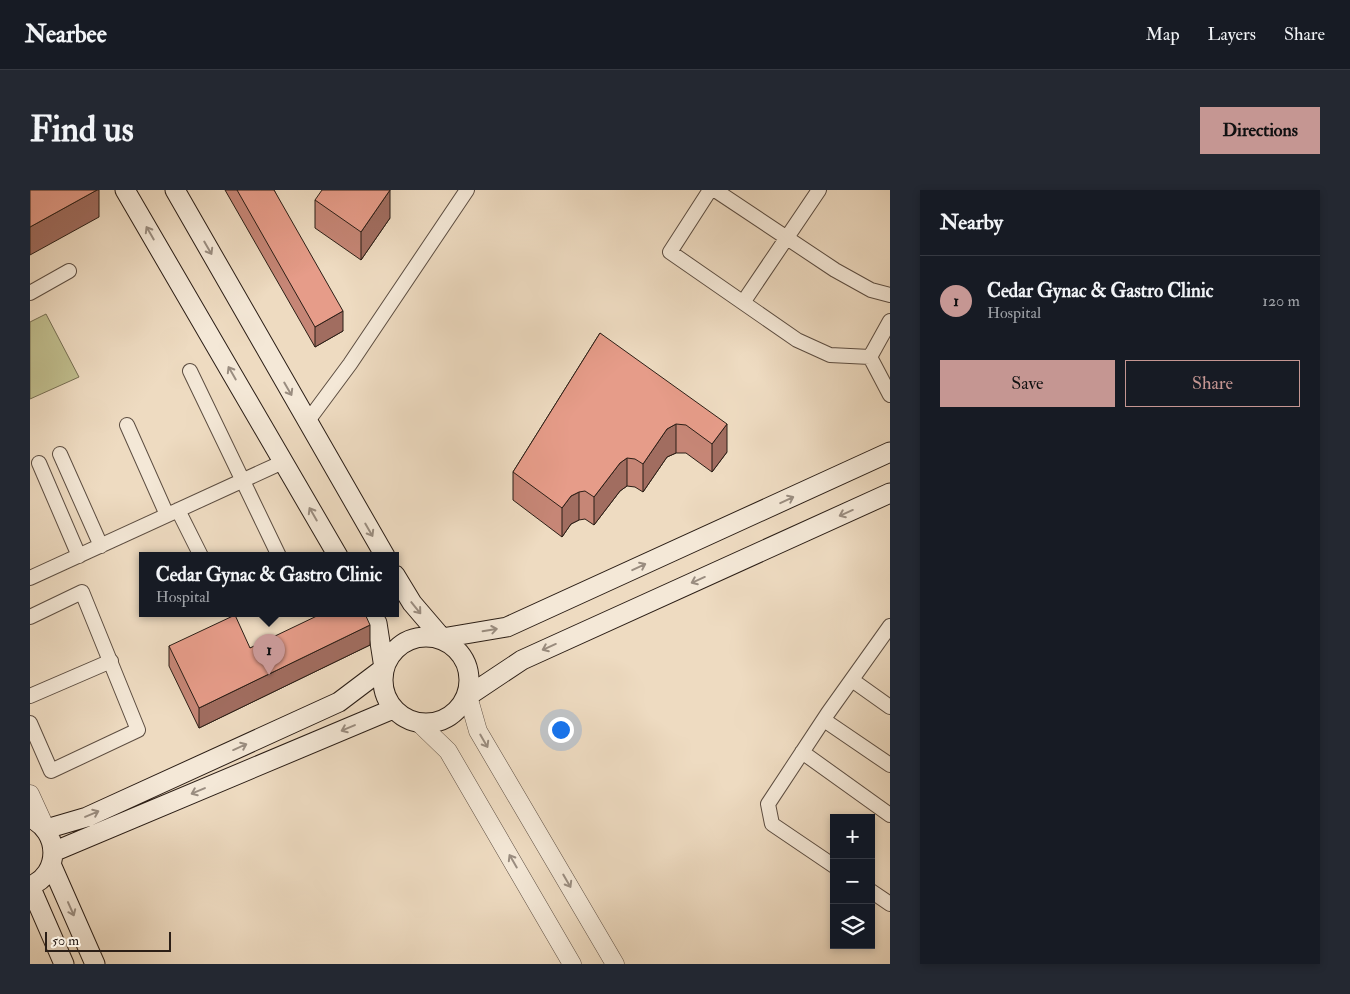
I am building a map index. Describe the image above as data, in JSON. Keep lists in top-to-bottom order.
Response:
{
  "scale_bar": "50 m",
  "page": {
    "header": "Nearbee",
    "nav": ["Map", "Layers", "Share"],
    "buttons": [
      "Directions",
      ["Save", "Share"]
    ],
    "title": "Find us",
    "heading": "Nearby",
    "list": [
      {
        "mark": "1",
        "name": "Cedar Gynac & Gastro Clinic",
        "note": "Hospital",
        "value": "120 m"
      }
    ],
    "popup": ["Cedar Gynac & Gastro Clinic", "Hospital"],
    "pins": "1",
    "map_buttons": ["+", "−"],
    "scale": "50 m"
  }
}
